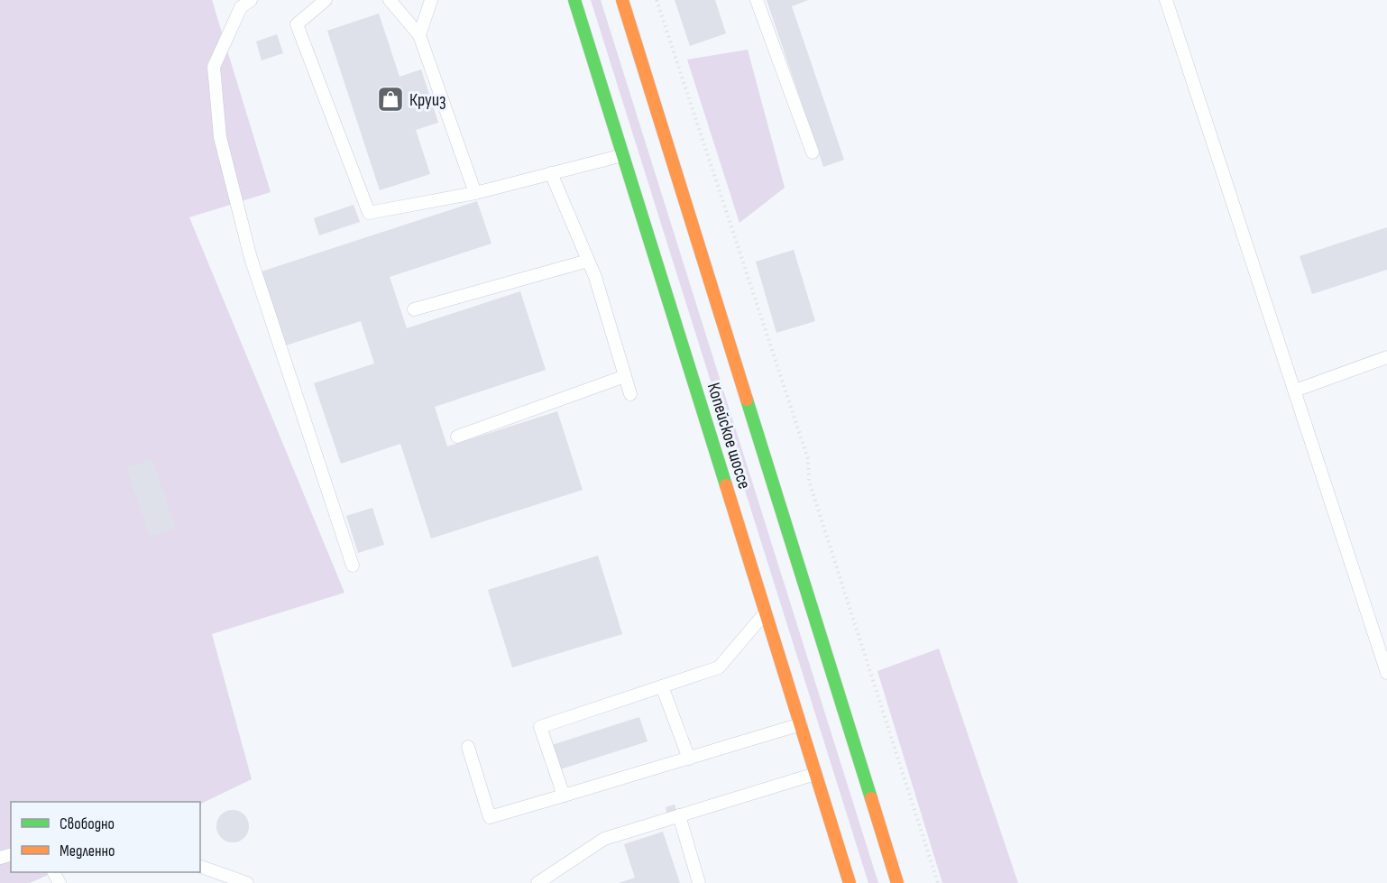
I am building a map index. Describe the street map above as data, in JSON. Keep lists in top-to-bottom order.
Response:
{
  "streets": {
    "main road": ["Копейское шоссе"]
  },
  "places": {
    "shop": ["Круиз"]
  },
  "legend": ["Свободно", "Медленно"]
}
